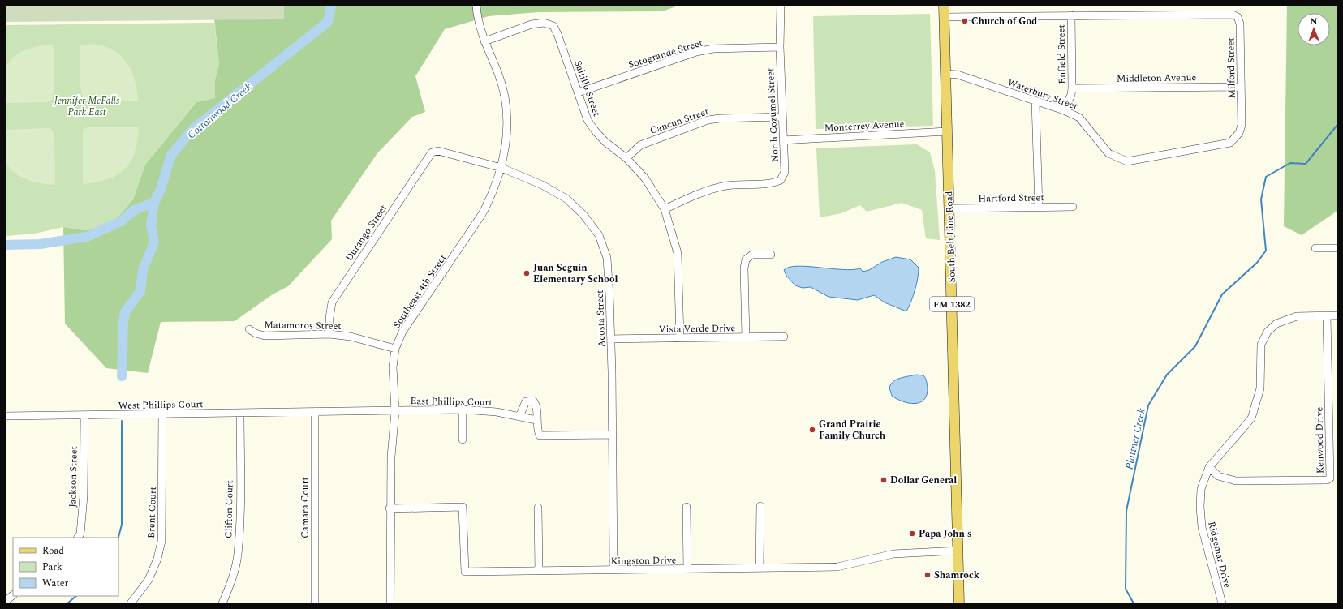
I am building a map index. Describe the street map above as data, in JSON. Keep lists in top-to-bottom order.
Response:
{
  "streets": {
    "main road": ["South Belt Line Road", "FM 1382"],
    "street": [
      "Sotogrande Street",
      "Enfield Street",
      "Milford Street",
      "Middleton Avenue",
      "Saltillo Street",
      "Waterbury Street",
      "North Cozumel Street",
      "Cancun Street",
      "Monterrey Avenue",
      "Hartford Street",
      "Durango Street",
      "Southeast 4th Street",
      "Acosta Street",
      "Matamoros Street",
      "Vista Verde Drive",
      "East Phillips Court",
      "West Phillips Court",
      "Kenwood Drive",
      "Jackson Street",
      "Camara Court",
      "Clifton Court",
      "Brent Court",
      "Ridgemar Drive",
      "Kingston Drive"
    ]
  },
  "crossings": [
    ["Sotogrande Street", "Saltillo Street"],
    ["Sotogrande Street", "North Cozumel Street"],
    ["Enfield Street", "Milford Street"],
    ["Enfield Street", "Middleton Avenue"],
    ["Enfield Street", "Waterbury Street"],
    ["Milford Street", "Middleton Avenue"],
    ["Milford Street", "Waterbury Street"],
    ["Saltillo Street", "North Cozumel Street"],
    ["Saltillo Street", "Cancun Street"],
    ["Saltillo Street", "Southeast 4th Street"],
    ["Saltillo Street", "Vista Verde Drive"],
    ["Waterbury Street", "South Belt Line Road"],
    ["North Cozumel Street", "Cancun Street"],
    ["North Cozumel Street", "Monterrey Avenue"],
    ["Monterrey Avenue", "South Belt Line Road"],
    ["Hartford Street", "South Belt Line Road"],
    ["Durango Street", "Acosta Street"],
    ["Durango Street", "Matamoros Street"],
    ["South Belt Line Road", "Kingston Drive"],
    ["Southeast 4th Street", "Acosta Street"],
    ["Southeast 4th Street", "Matamoros Street"],
    ["Southeast 4th Street", "East Phillips Court"],
    ["Southeast 4th Street", "Kingston Drive"],
    ["Acosta Street", "Vista Verde Drive"],
    ["Acosta Street", "Kingston Drive"],
    ["East Phillips Court", "West Phillips Court"],
    ["East Phillips Court", "Camara Court"],
    ["West Phillips Court", "Jackson Street"],
    ["West Phillips Court", "Camara Court"],
    ["West Phillips Court", "Clifton Court"],
    ["West Phillips Court", "Brent Court"],
    ["Kenwood Drive", "Ridgemar Drive"]
  ],
  "water": ["Cottonwood Creek", "Plattner Creek"],
  "parks": ["Jennifer McFalls Park East"],
  "places": [
    "Church of God",
    "Juan Seguin Elementary School",
    "Grand Prairie Family Church",
    "Dollar General",
    "Papa John's",
    "Shamrock"
  ],
  "legend": ["Road", "Park", "Water"],
  "north": "top"
}
